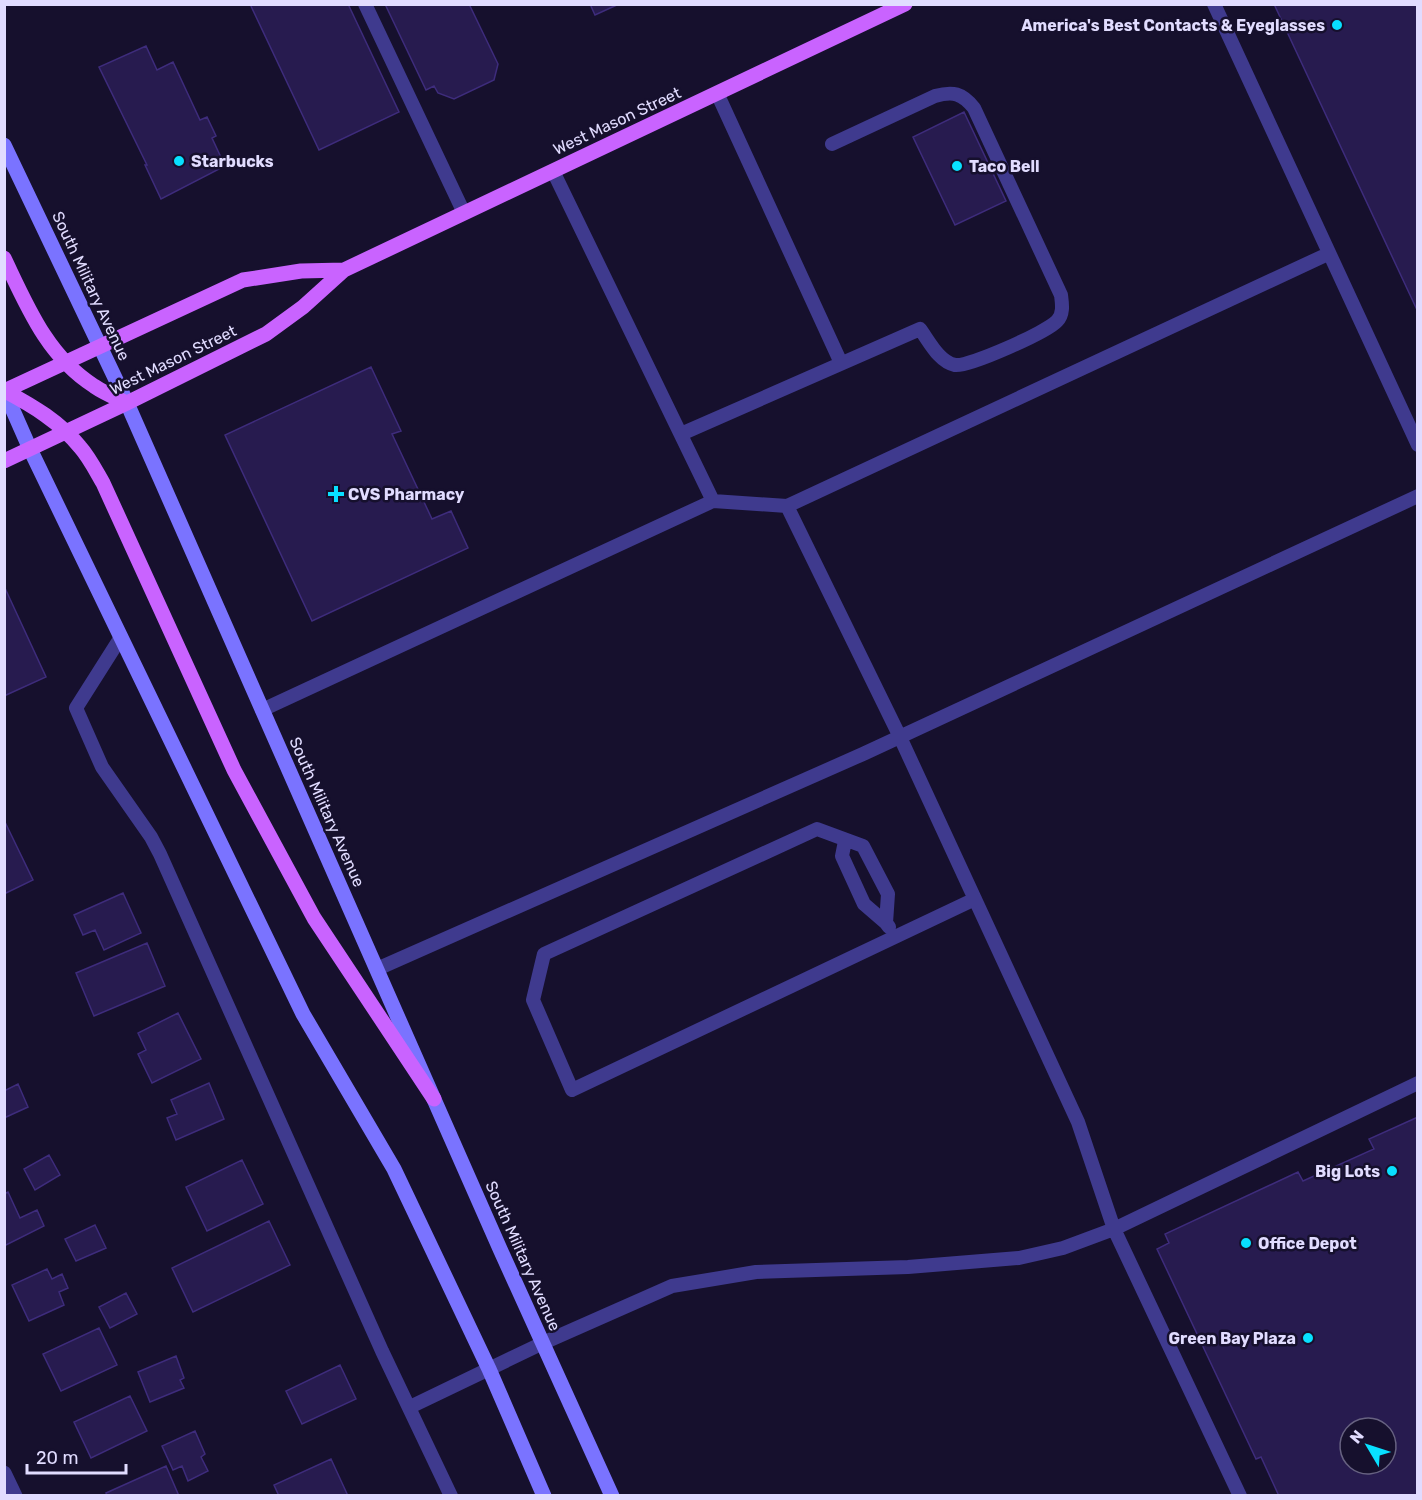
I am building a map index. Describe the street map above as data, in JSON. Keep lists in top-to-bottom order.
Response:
{
  "streets": {
    "main road": ["West Mason Street", "South Military Avenue"]
  },
  "crossings": [
    ["West Mason Street", "South Military Avenue"]
  ],
  "places": {
    "other": [
      "America's Best Contacts & Eyeglasses",
      "Starbucks",
      "Taco Bell",
      "Big Lots",
      "Office Depot",
      "Green Bay Plaza"
    ],
    "health": ["CVS Pharmacy"]
  },
  "scale_bar": "20 m",
  "north": "top left"
}
